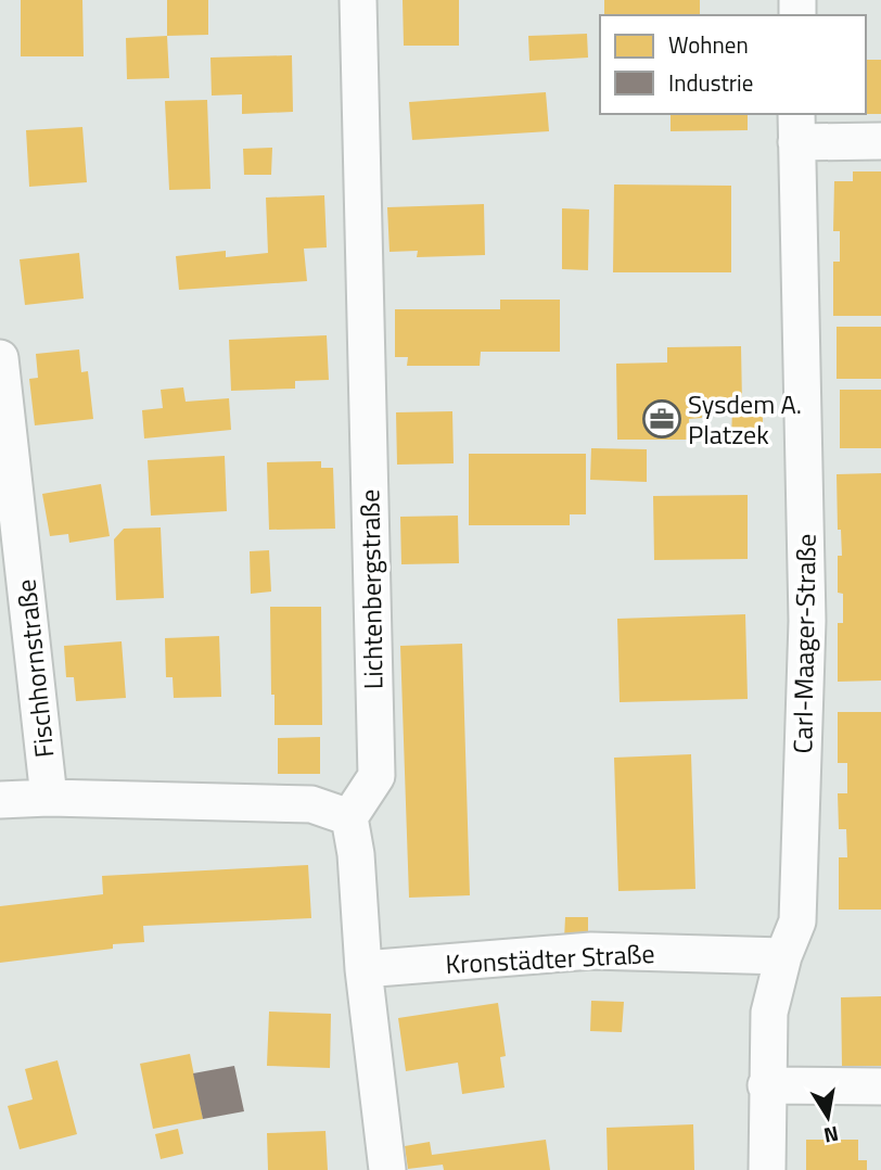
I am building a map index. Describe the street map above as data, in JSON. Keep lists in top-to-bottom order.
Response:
{
  "streets": {
    "street": [
      "Lichtenbergstraße",
      "Carl-Maager-Straße",
      "Fischhornstraße",
      "Kronstädter Straße"
    ]
  },
  "crossings": [
    ["Carl-Maager-Straße", "Kronstädter Straße"]
  ],
  "places": {
    "office": ["Sysdem A. Platzek"]
  },
  "legend": ["Wohnen", "Industrie"],
  "north": "bottom"
}
